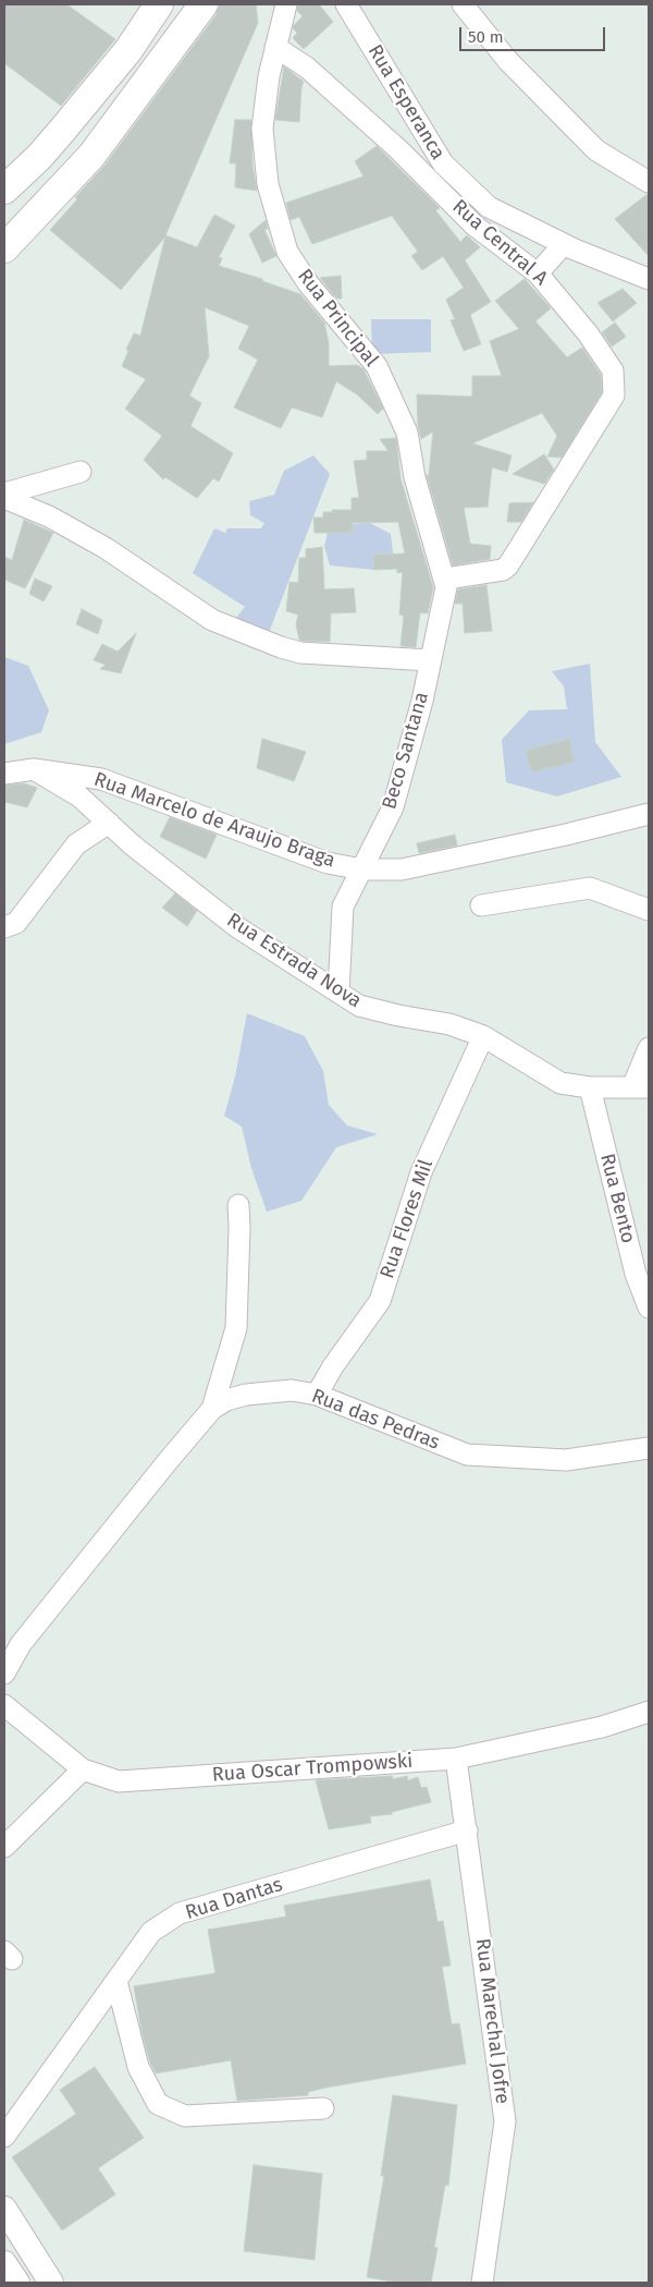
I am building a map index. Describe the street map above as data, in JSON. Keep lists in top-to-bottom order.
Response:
{
  "streets": {
    "street": [
      "Rua Esperanca",
      "Rua Central A",
      "Rua Principal",
      "Beco Santana",
      "Rua Marcelo de Araujo Braga",
      "Rua Estrada Nova",
      "Rua Bento",
      "Rua Flores Mil",
      "Rua das Pedras",
      "Rua Oscar Trompowski",
      "Rua Dantas",
      "Rua Marechal Jofre"
    ]
  },
  "crossings": [
    ["Rua Central A", "Rua Principal"],
    ["Rua Principal", "Beco Santana"],
    ["Beco Santana", "Rua Marcelo de Araujo Braga"],
    ["Rua Marcelo de Araujo Braga", "Rua Estrada Nova"],
    ["Rua Estrada Nova", "Rua Bento"],
    ["Rua Estrada Nova", "Rua Flores Mil"],
    ["Rua Flores Mil", "Rua das Pedras"],
    ["Rua Oscar Trompowski", "Rua Marechal Jofre"],
    ["Rua Dantas", "Rua Marechal Jofre"]
  ],
  "scale_bar": "50 m"
}
